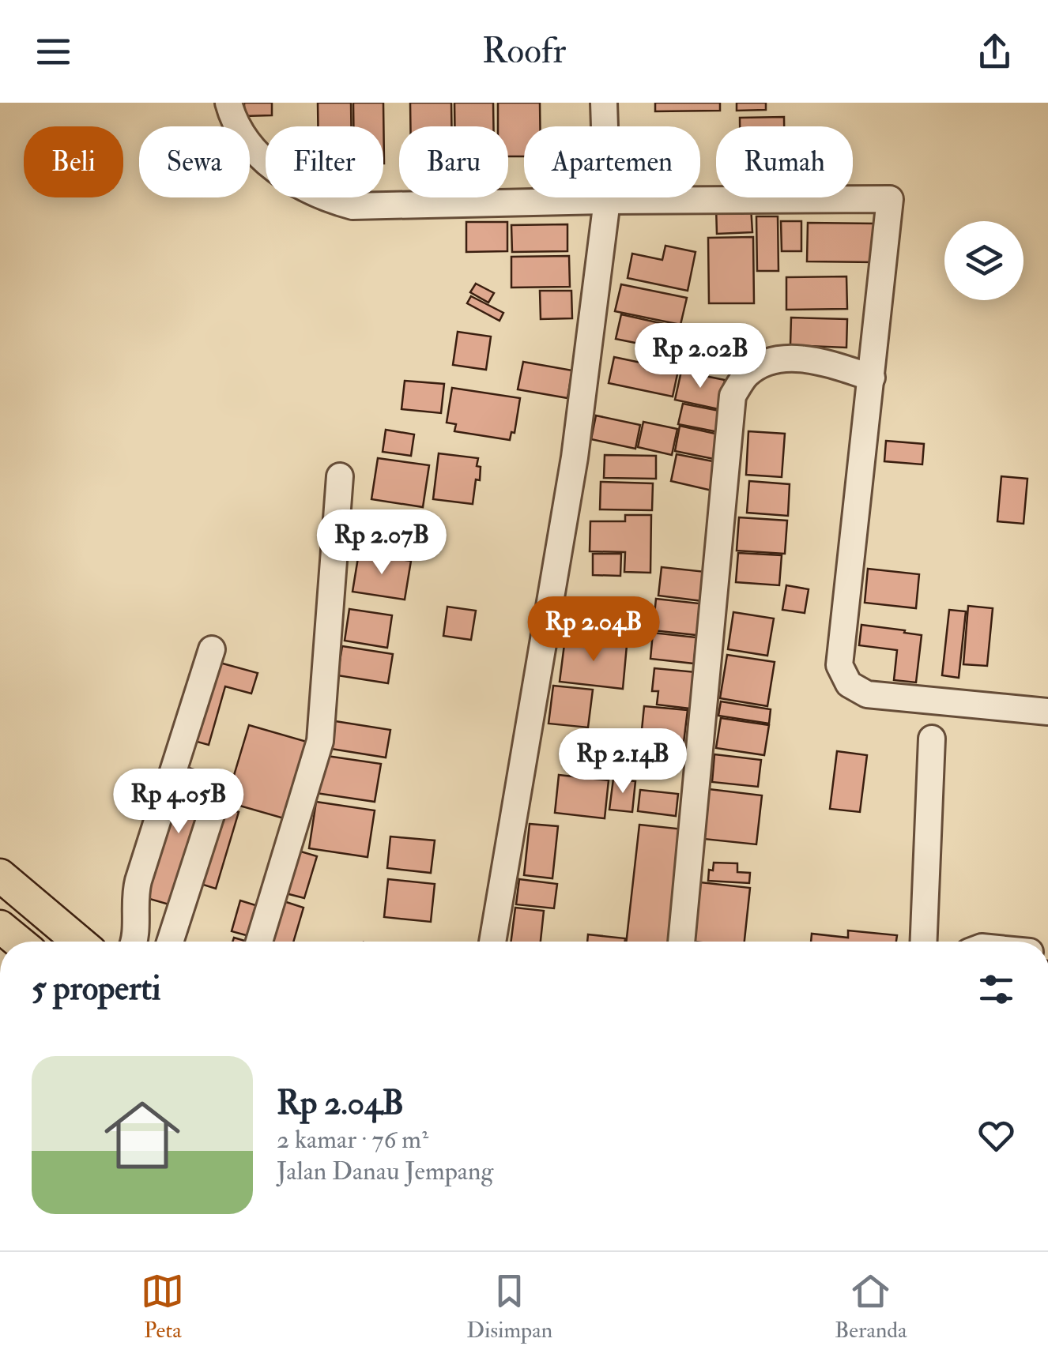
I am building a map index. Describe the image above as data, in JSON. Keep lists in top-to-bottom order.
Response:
{
  "page": {
    "header": "Roofr",
    "chip": [
      "Beli",
      "Sewa",
      "Filter",
      "Baru",
      "Apartemen",
      "Rumah"
    ],
    "price": [
      "Rp 2.02B",
      "Rp 2.07B",
      "Rp 2.04B",
      "Rp 2.14B",
      "Rp 4.05B"
    ],
    "heading": "5 properti",
    "list": [
      {
        "name": "Rp 2.04B",
        "note": "2 kamar · 76 m² · Jalan Danau Jempang"
      }
    ],
    "tabs": ["Peta", "Disimpan", "Beranda"]
  }
}
